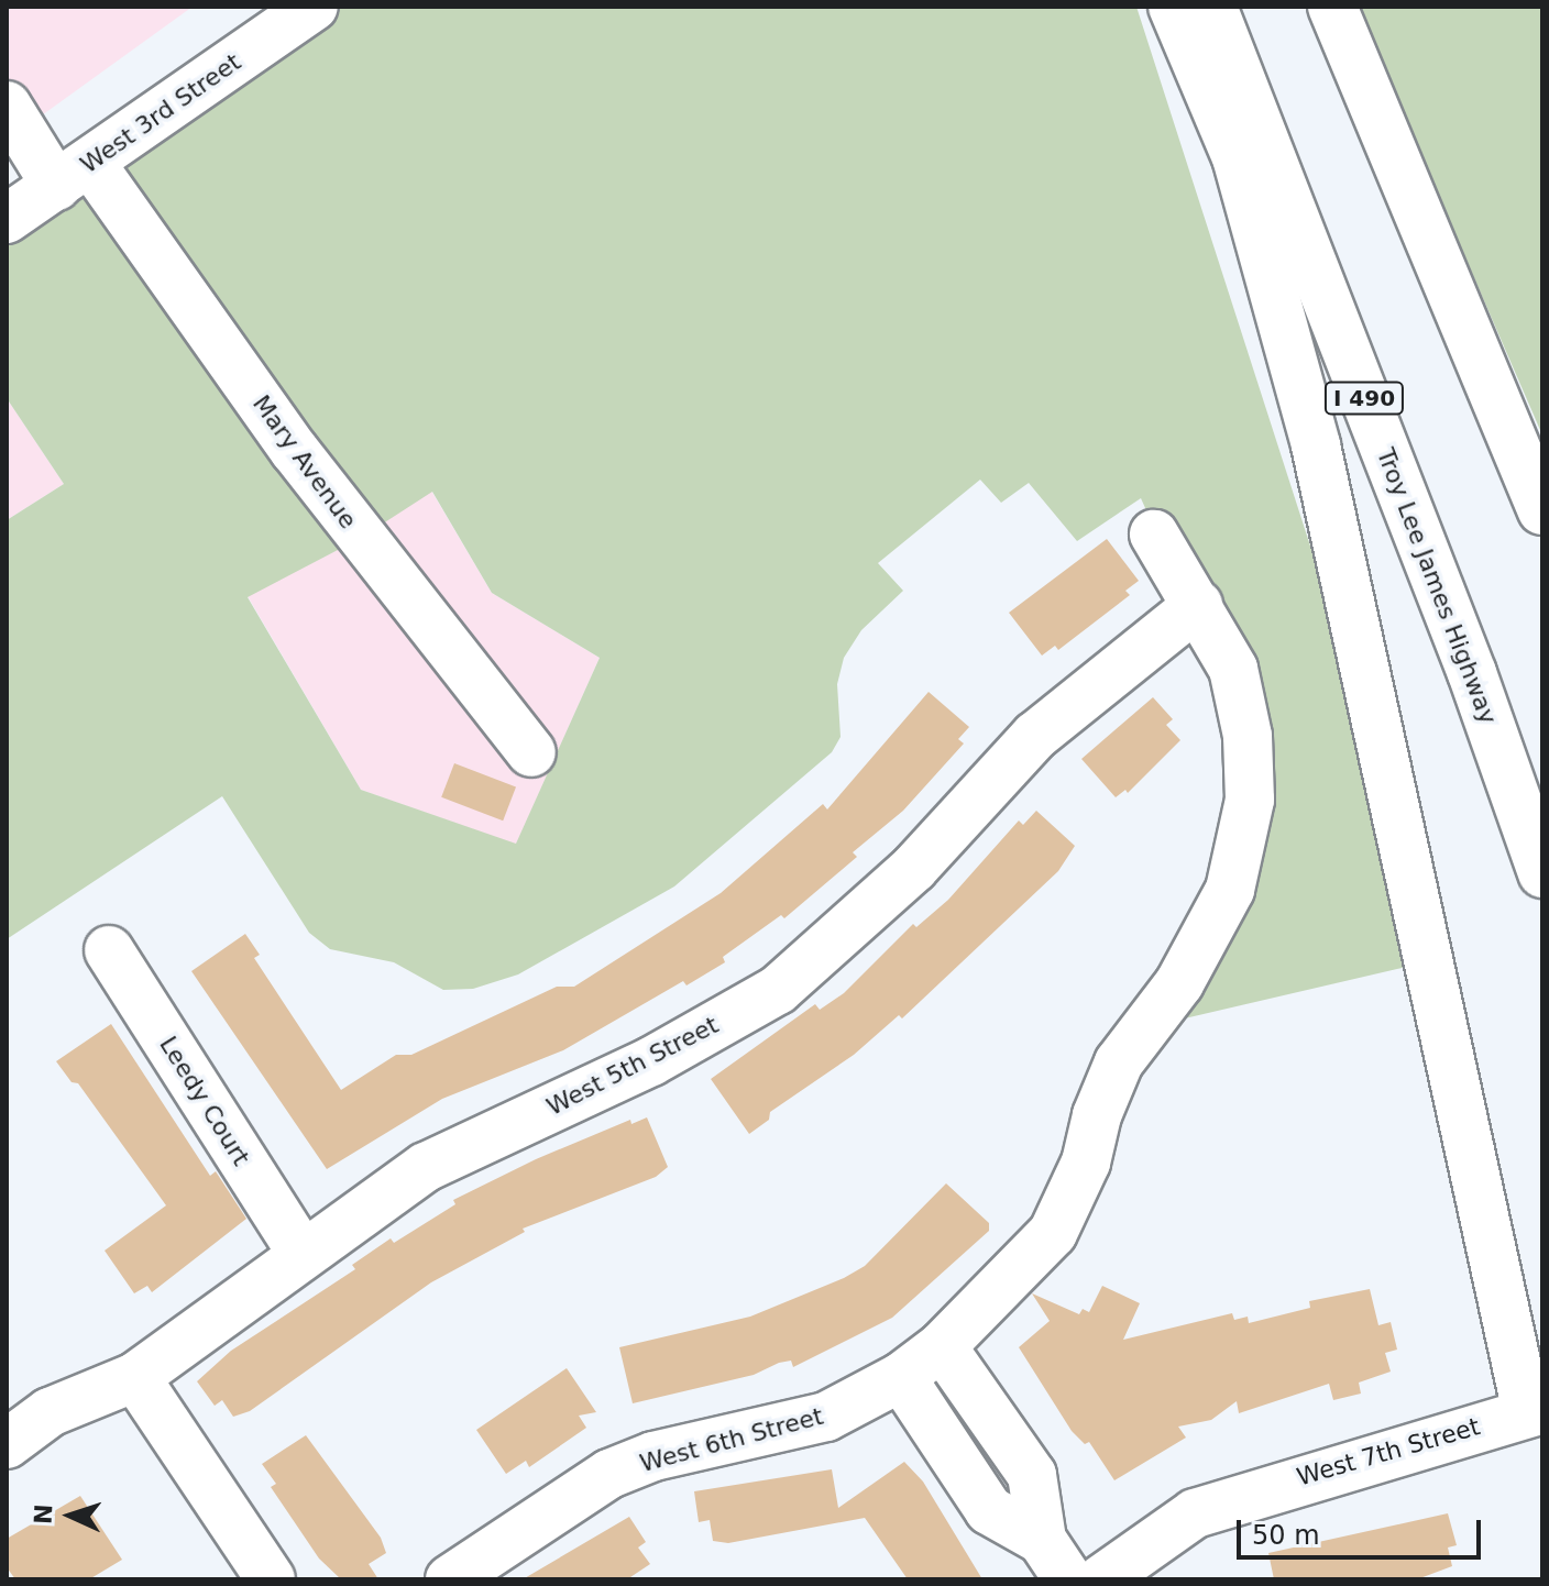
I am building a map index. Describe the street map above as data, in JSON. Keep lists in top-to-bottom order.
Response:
{
  "streets": {
    "main road": [
      "West 3rd Street",
      "I 490",
      "Mary Avenue",
      "Troy Lee James Highway",
      "West 5th Street",
      "Leedy Court",
      "West 6th Street",
      "West 7th Street"
    ]
  },
  "crossings": [
    ["West 3rd Street", "Mary Avenue"],
    ["West 5th Street", "Leedy Court"],
    ["West 5th Street", "West 6th Street"]
  ],
  "scale_bar": "50 m",
  "north": "left"
}
